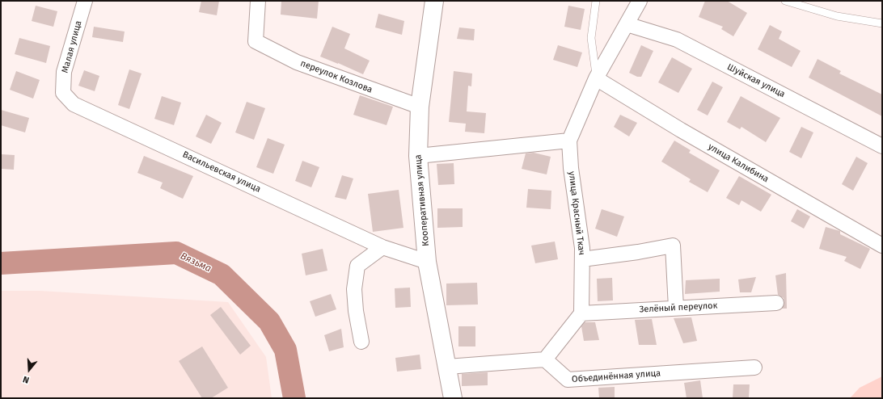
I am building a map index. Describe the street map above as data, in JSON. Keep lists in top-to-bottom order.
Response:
{
  "streets": {
    "street": [
      "Малая улица",
      "переулок Козлова",
      "Шуйская улица",
      "улица Калибина",
      "Васильевская улица",
      "Кооперативная улица",
      "улица Красный Ткач",
      "Зелёный переулок",
      "Объединённая улица"
    ]
  },
  "crossings": [
    ["Малая улица", "Васильевская улица"],
    ["переулок Козлова", "Кооперативная улица"],
    ["Шуйская улица", "улица Красный Ткач"],
    ["улица Калибина", "улица Красный Ткач"],
    ["Васильевская улица", "Кооперативная улица"],
    ["улица Красный Ткач", "Зелёный переулок"]
  ],
  "water": ["Вязьма"],
  "north": "bottom"
}
